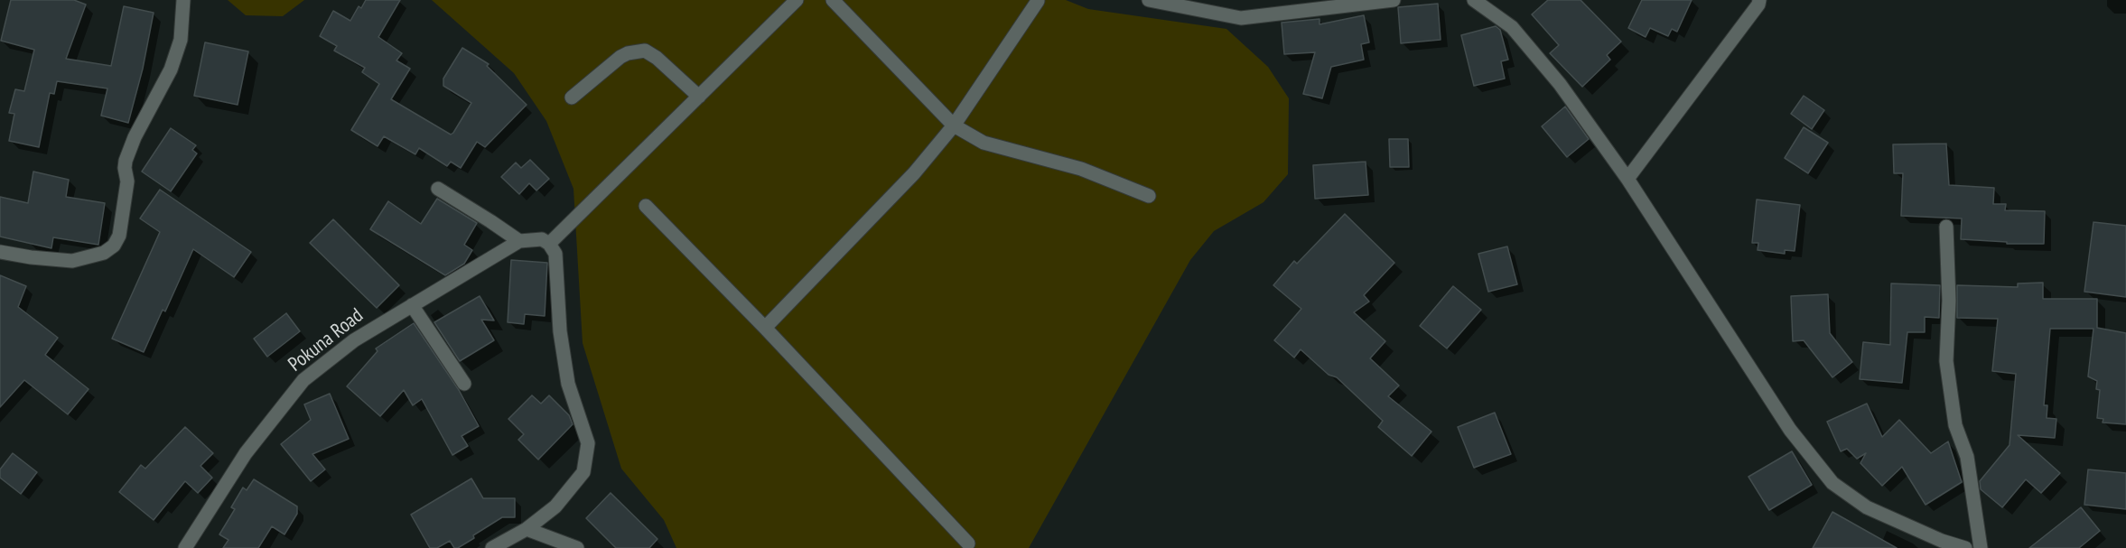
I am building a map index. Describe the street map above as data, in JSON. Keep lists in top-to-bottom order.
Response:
{
  "streets": {
    "street": ["Pokuna Road"]
  }
}
